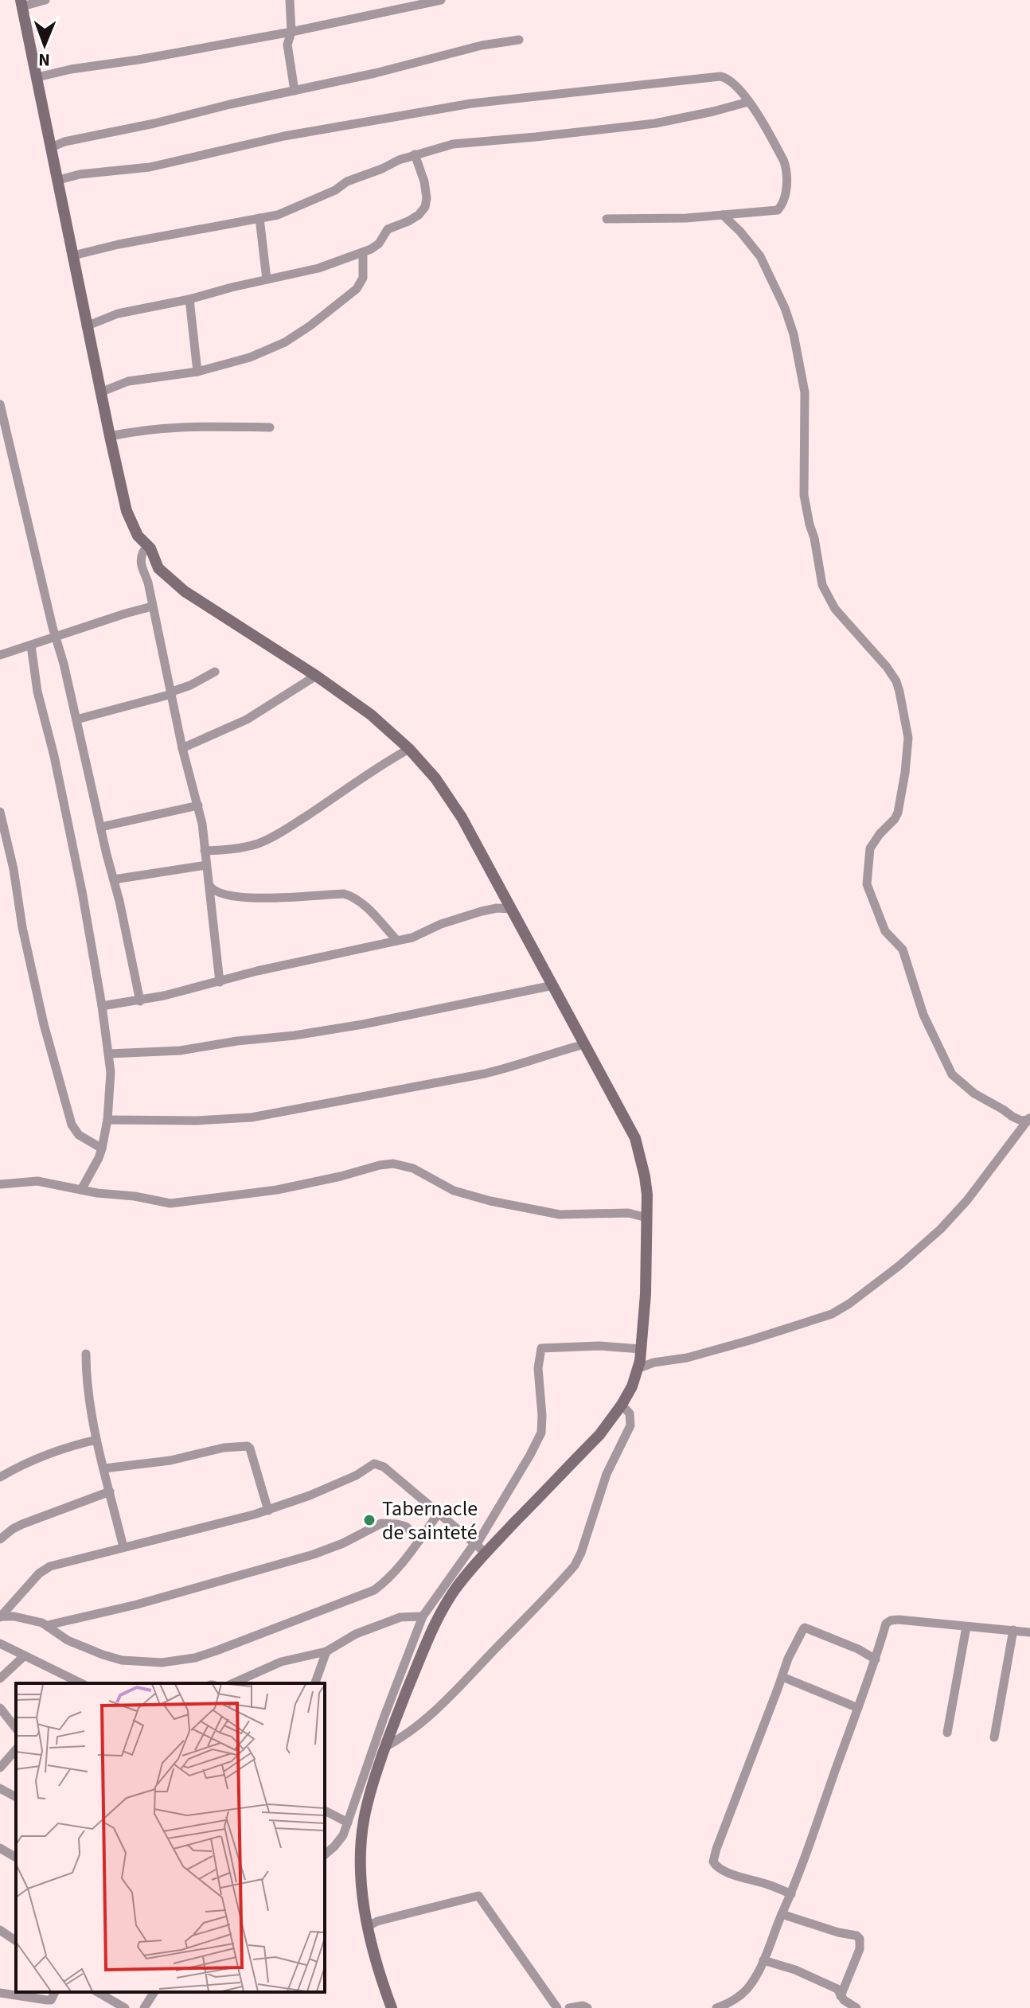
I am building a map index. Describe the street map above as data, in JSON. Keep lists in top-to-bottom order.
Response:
{
  "places": ["Tabernacle de sainteté"],
  "north": "bottom"
}
